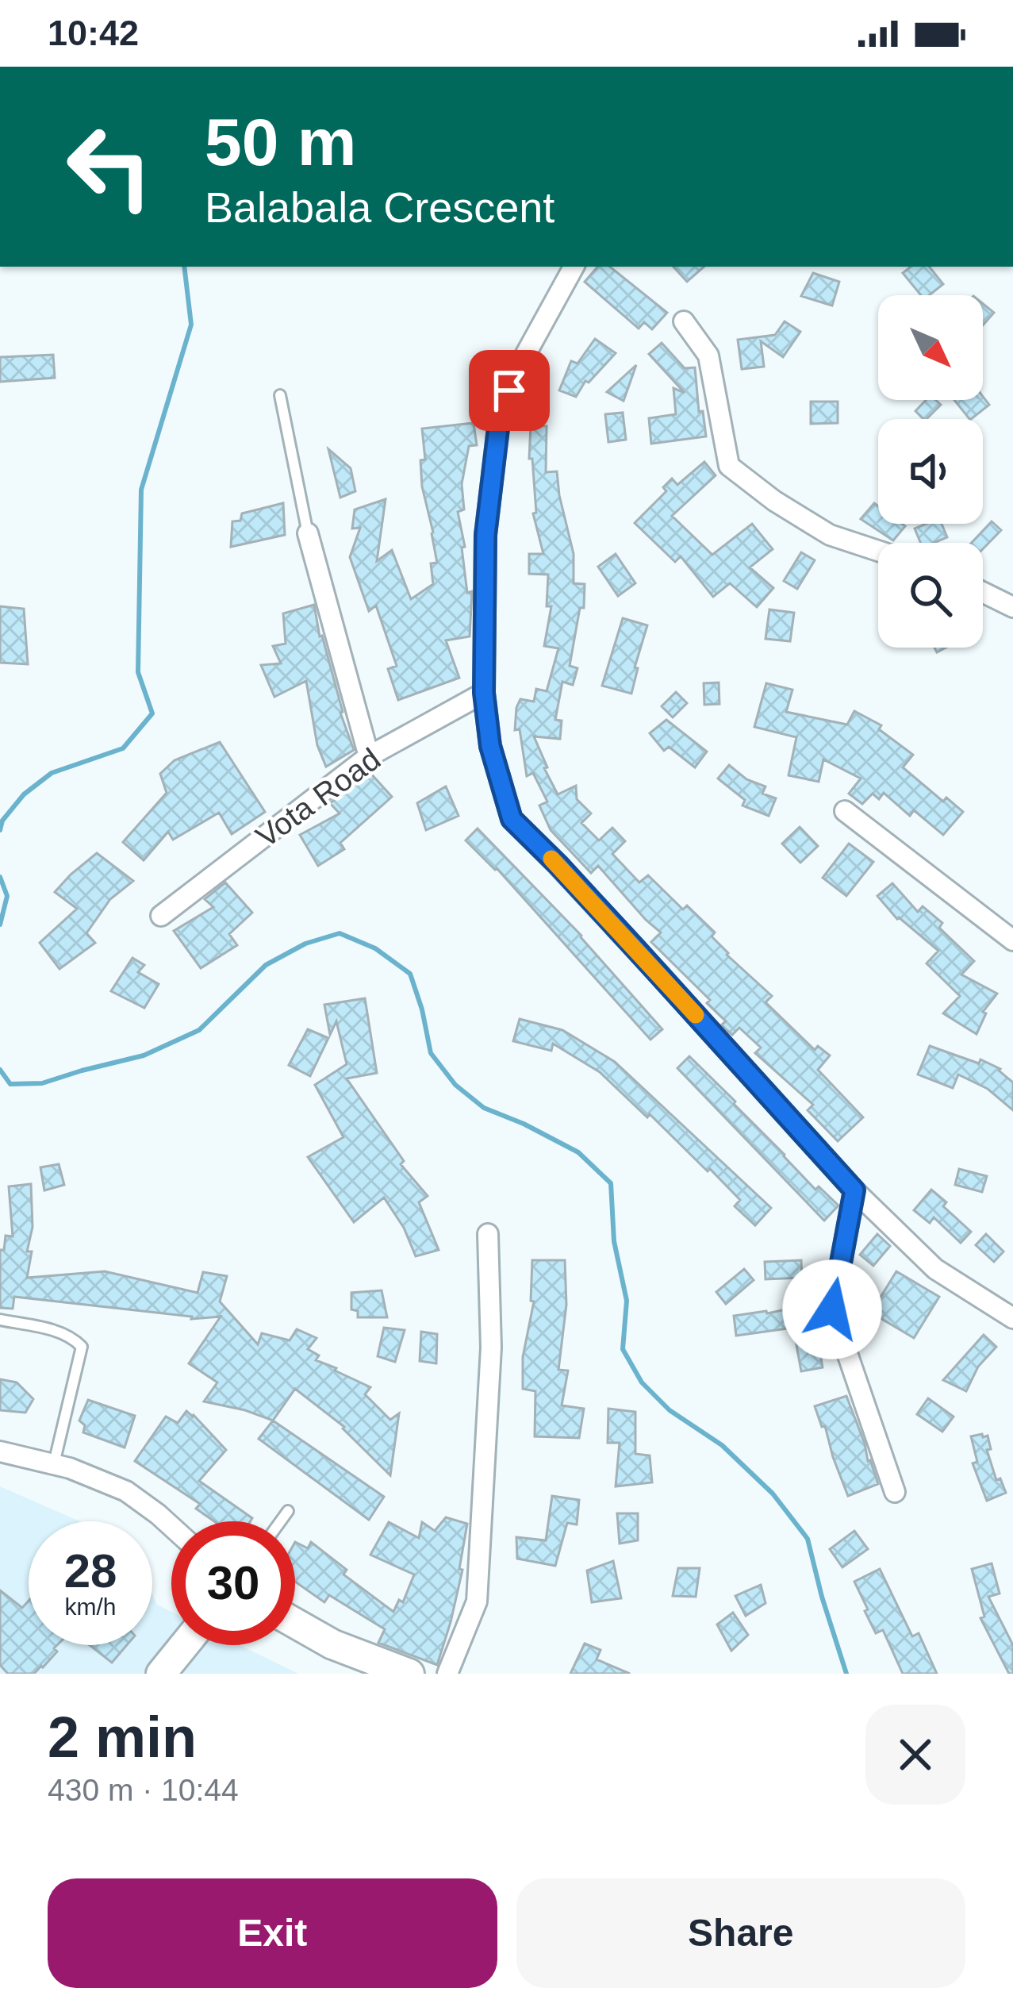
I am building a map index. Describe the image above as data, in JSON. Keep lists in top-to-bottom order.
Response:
{
  "streets": {
    "street": ["Vota Road"]
  },
  "north": "bottom right",
  "page": {
    "status": "10:42",
    "turn": ["50 m", "Balabala Crescent"],
    "speed": "28 km/h",
    "limit": "30",
    "heading": ["2 min", "430 m · 10:44"],
    "buttons": ["Exit", "Share"]
  }
}
